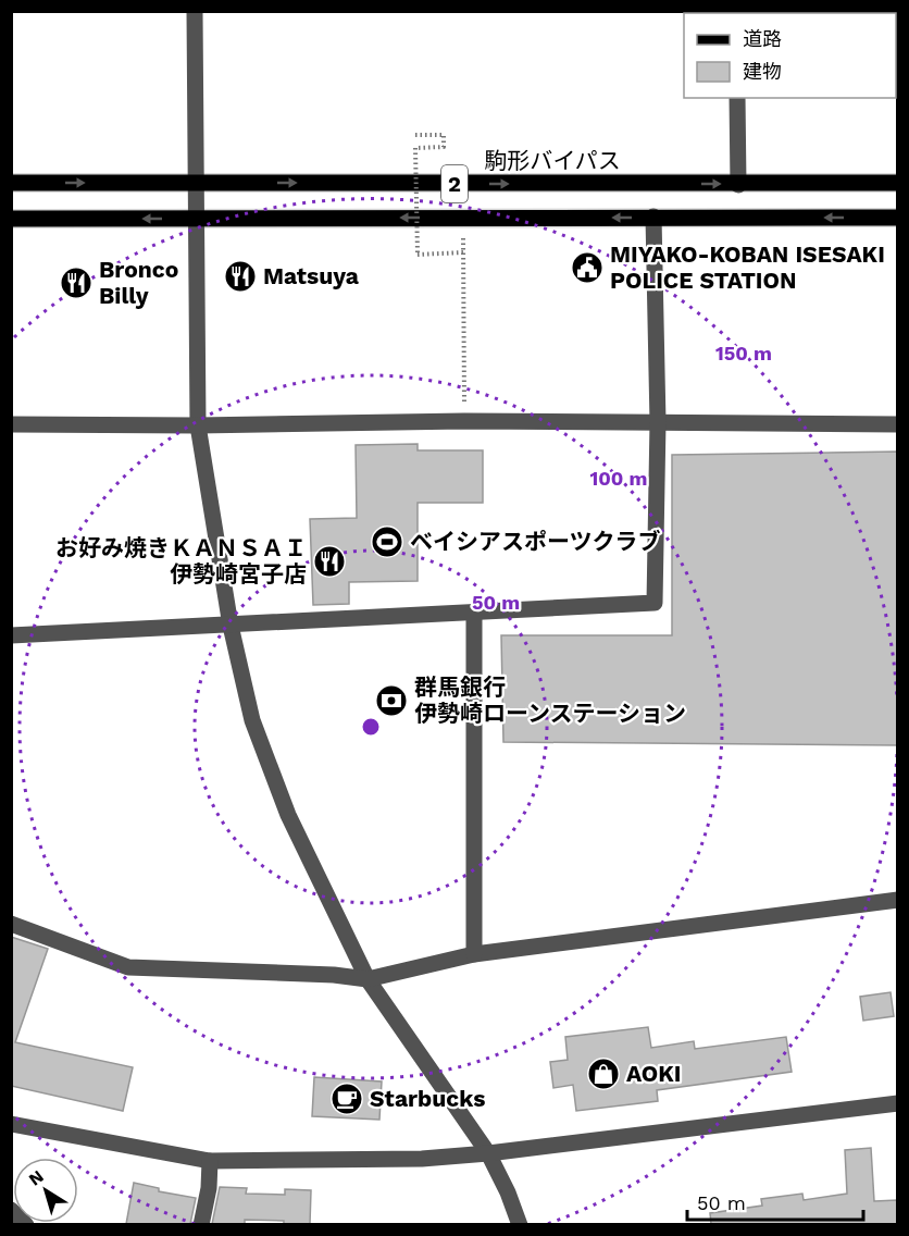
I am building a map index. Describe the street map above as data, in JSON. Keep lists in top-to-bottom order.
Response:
{
  "streets": {
    "main road": ["駒形バイパス", "2"]
  },
  "places": {
    "public building": ["MIYAKO-KOBAN ISESAKI POLICE STATION"],
    "restaurant": ["Matsuya", "Bronco Billy", "お好み焼きＫＡＮＳＡＩ 伊勢崎宮子店"],
    "sports": ["ベイシアスポーツクラブ"],
    "bank": ["群馬銀行 伊勢崎ローンステーション"],
    "shop": ["AOKI"],
    "cafe": ["Starbucks"]
  },
  "legend": ["道路", "建物"],
  "scale_bar": "50 m",
  "north": "top left",
  "rings": ["150 m", "100 m", "50 m"]
}
